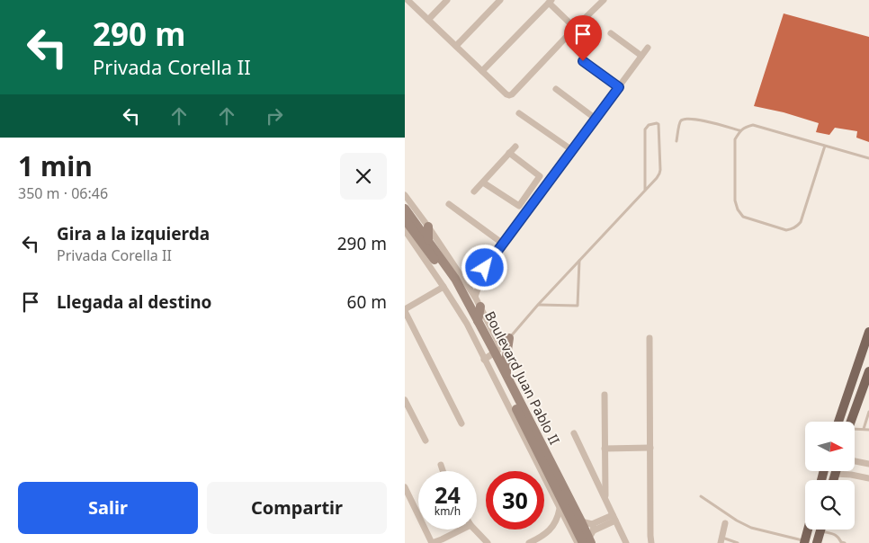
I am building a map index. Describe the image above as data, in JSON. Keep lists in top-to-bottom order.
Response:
{
  "streets": {
    "main road": ["Boulevard Juan Pablo II"]
  },
  "north": "right",
  "page": {
    "turn": ["290 m", "Privada Corella II"],
    "heading": ["1 min", "350 m · 06:46"],
    "list": [
      {
        "name": "Gira a la izquierda",
        "note": "Privada Corella II",
        "value": "290 m"
      },
      {
        "name": "Llegada al destino",
        "value": "60 m"
      }
    ],
    "speed": "24 km/h",
    "limit": "30",
    "buttons": ["Salir", "Compartir"]
  }
}
